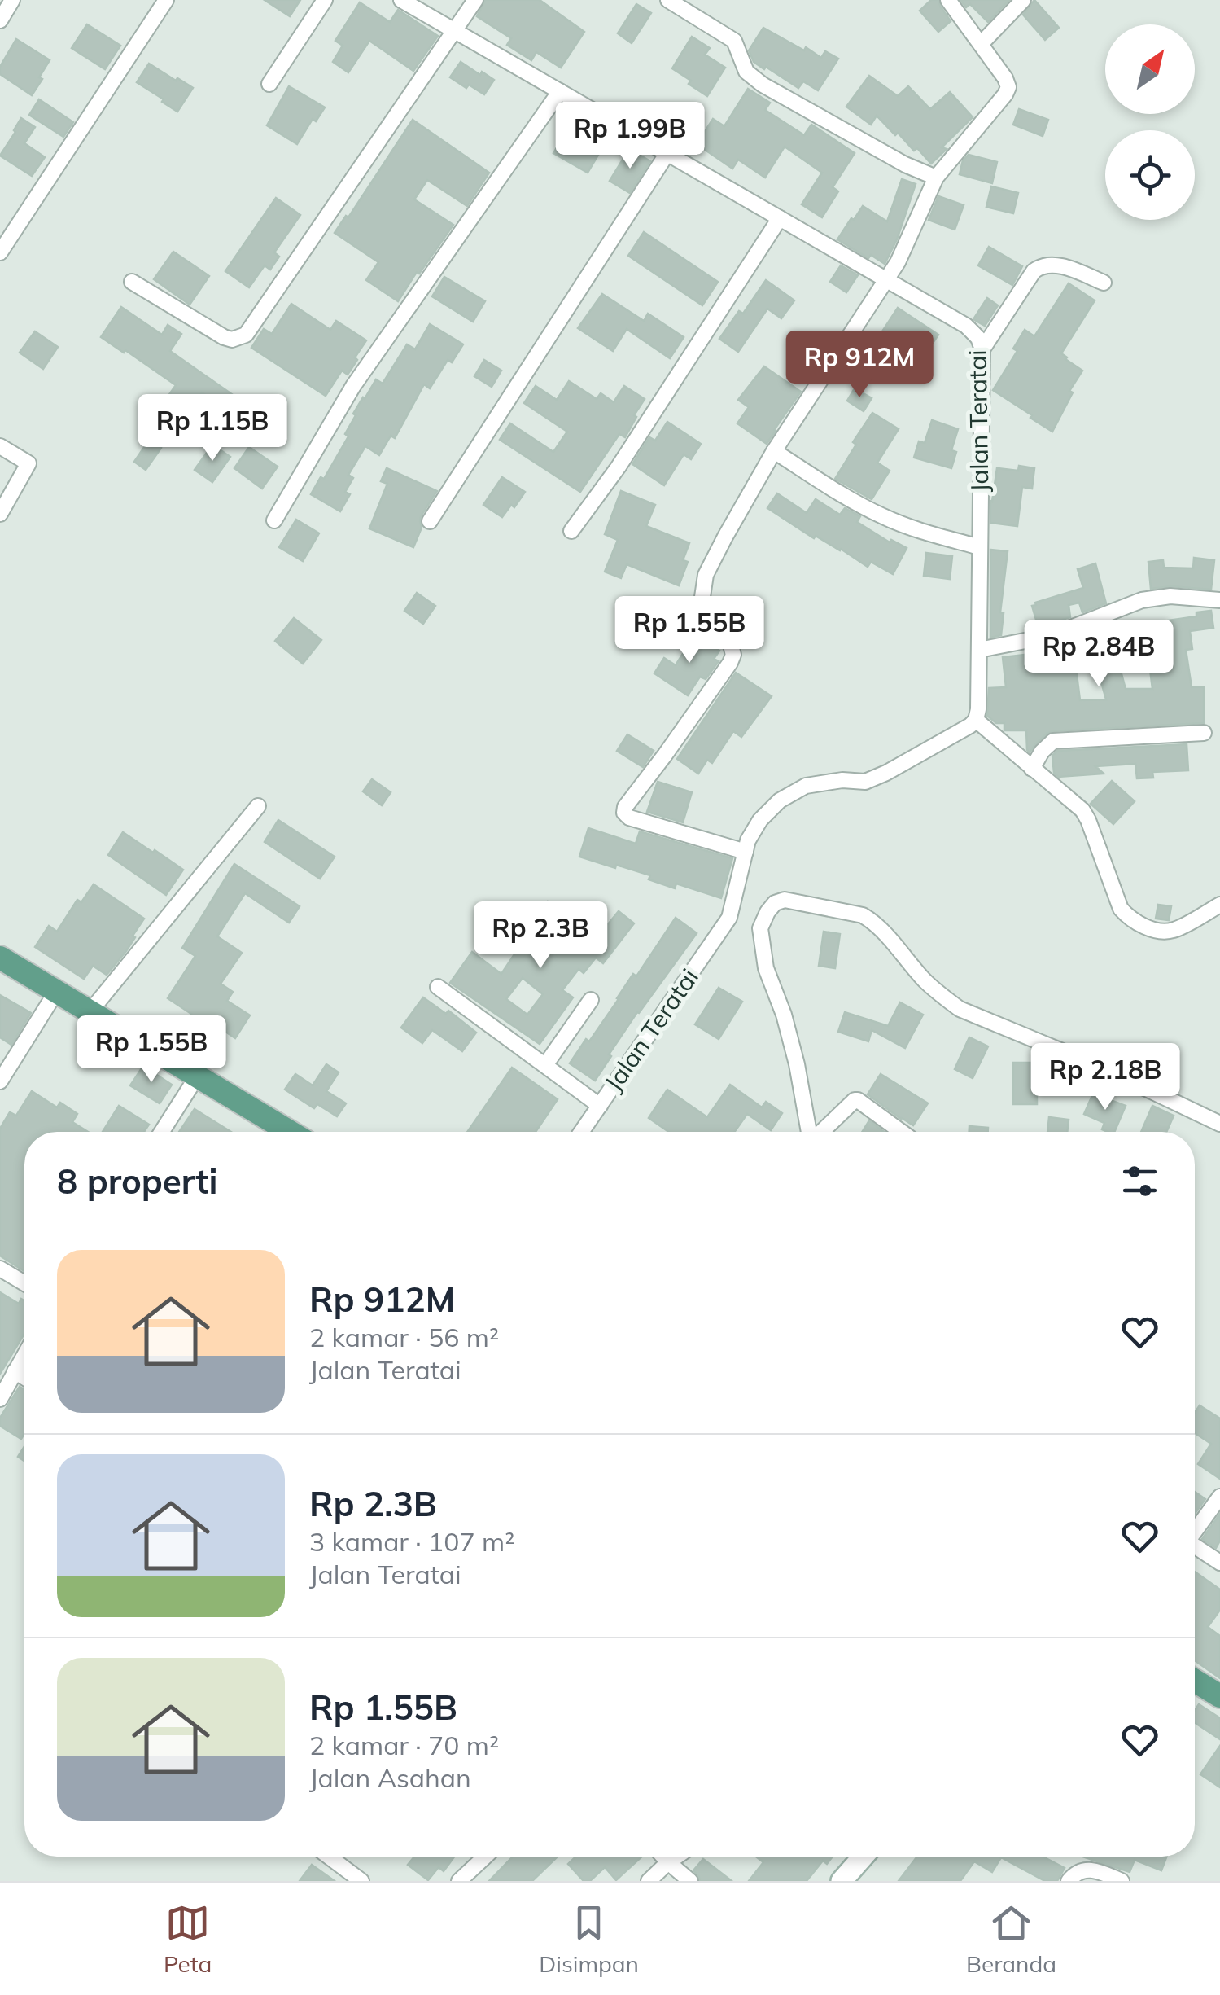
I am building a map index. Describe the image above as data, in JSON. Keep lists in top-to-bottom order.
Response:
{
  "streets": {
    "street": ["Jalan Teratai"]
  },
  "north": "top right",
  "page": {
    "price": [
      "Rp 1.99B",
      "Rp 912M",
      "Rp 1.15B",
      "Rp 1.55B",
      "Rp 2.84B",
      "Rp 2.3B",
      "Rp 1.55B",
      "Rp 2.18B"
    ],
    "heading": "8 properti",
    "list": [
      {
        "name": "Rp 912M",
        "note": "2 kamar · 56 m² · Jalan Teratai"
      },
      {
        "name": "Rp 2.3B",
        "note": "3 kamar · 107 m² · Jalan Teratai"
      },
      {
        "name": "Rp 1.55B",
        "note": "2 kamar · 70 m² · Jalan Asahan"
      }
    ],
    "tabs": ["Peta", "Disimpan", "Beranda"]
  }
}
